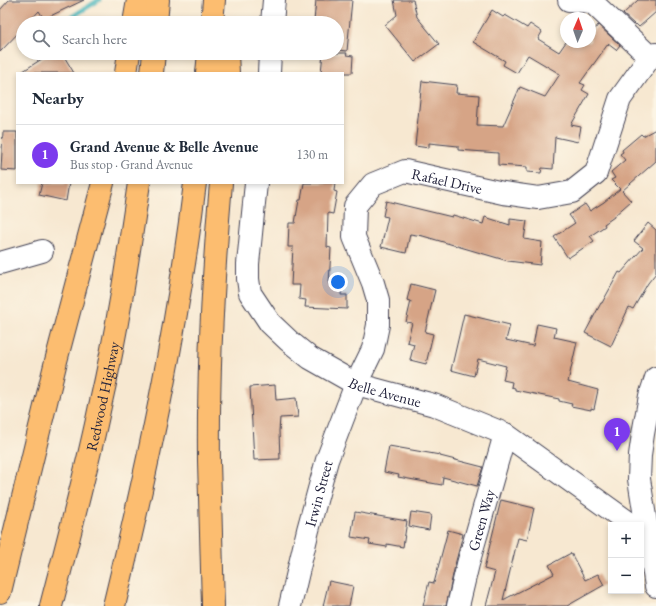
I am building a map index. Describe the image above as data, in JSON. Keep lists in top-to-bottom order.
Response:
{
  "streets": {
    "highway": ["Redwood Highway"],
    "street": [
      "Rafael Drive",
      "Belle Avenue",
      "Irwin Street",
      "Green Way"
    ]
  },
  "crossings": [
    ["Rafael Drive", "Belle Avenue"],
    ["Rafael Drive", "Irwin Street"],
    ["Belle Avenue", "Irwin Street"],
    ["Belle Avenue", "Green Way"]
  ],
  "north": "top",
  "page": {
    "search": "Search here",
    "heading": "Nearby",
    "list": [
      {
        "mark": "1",
        "name": "Grand Avenue & Belle Avenue",
        "note": "Bus stop · Grand Avenue",
        "value": "130 m"
      }
    ],
    "pins": "1",
    "map_buttons": ["+", "−"]
  }
}
